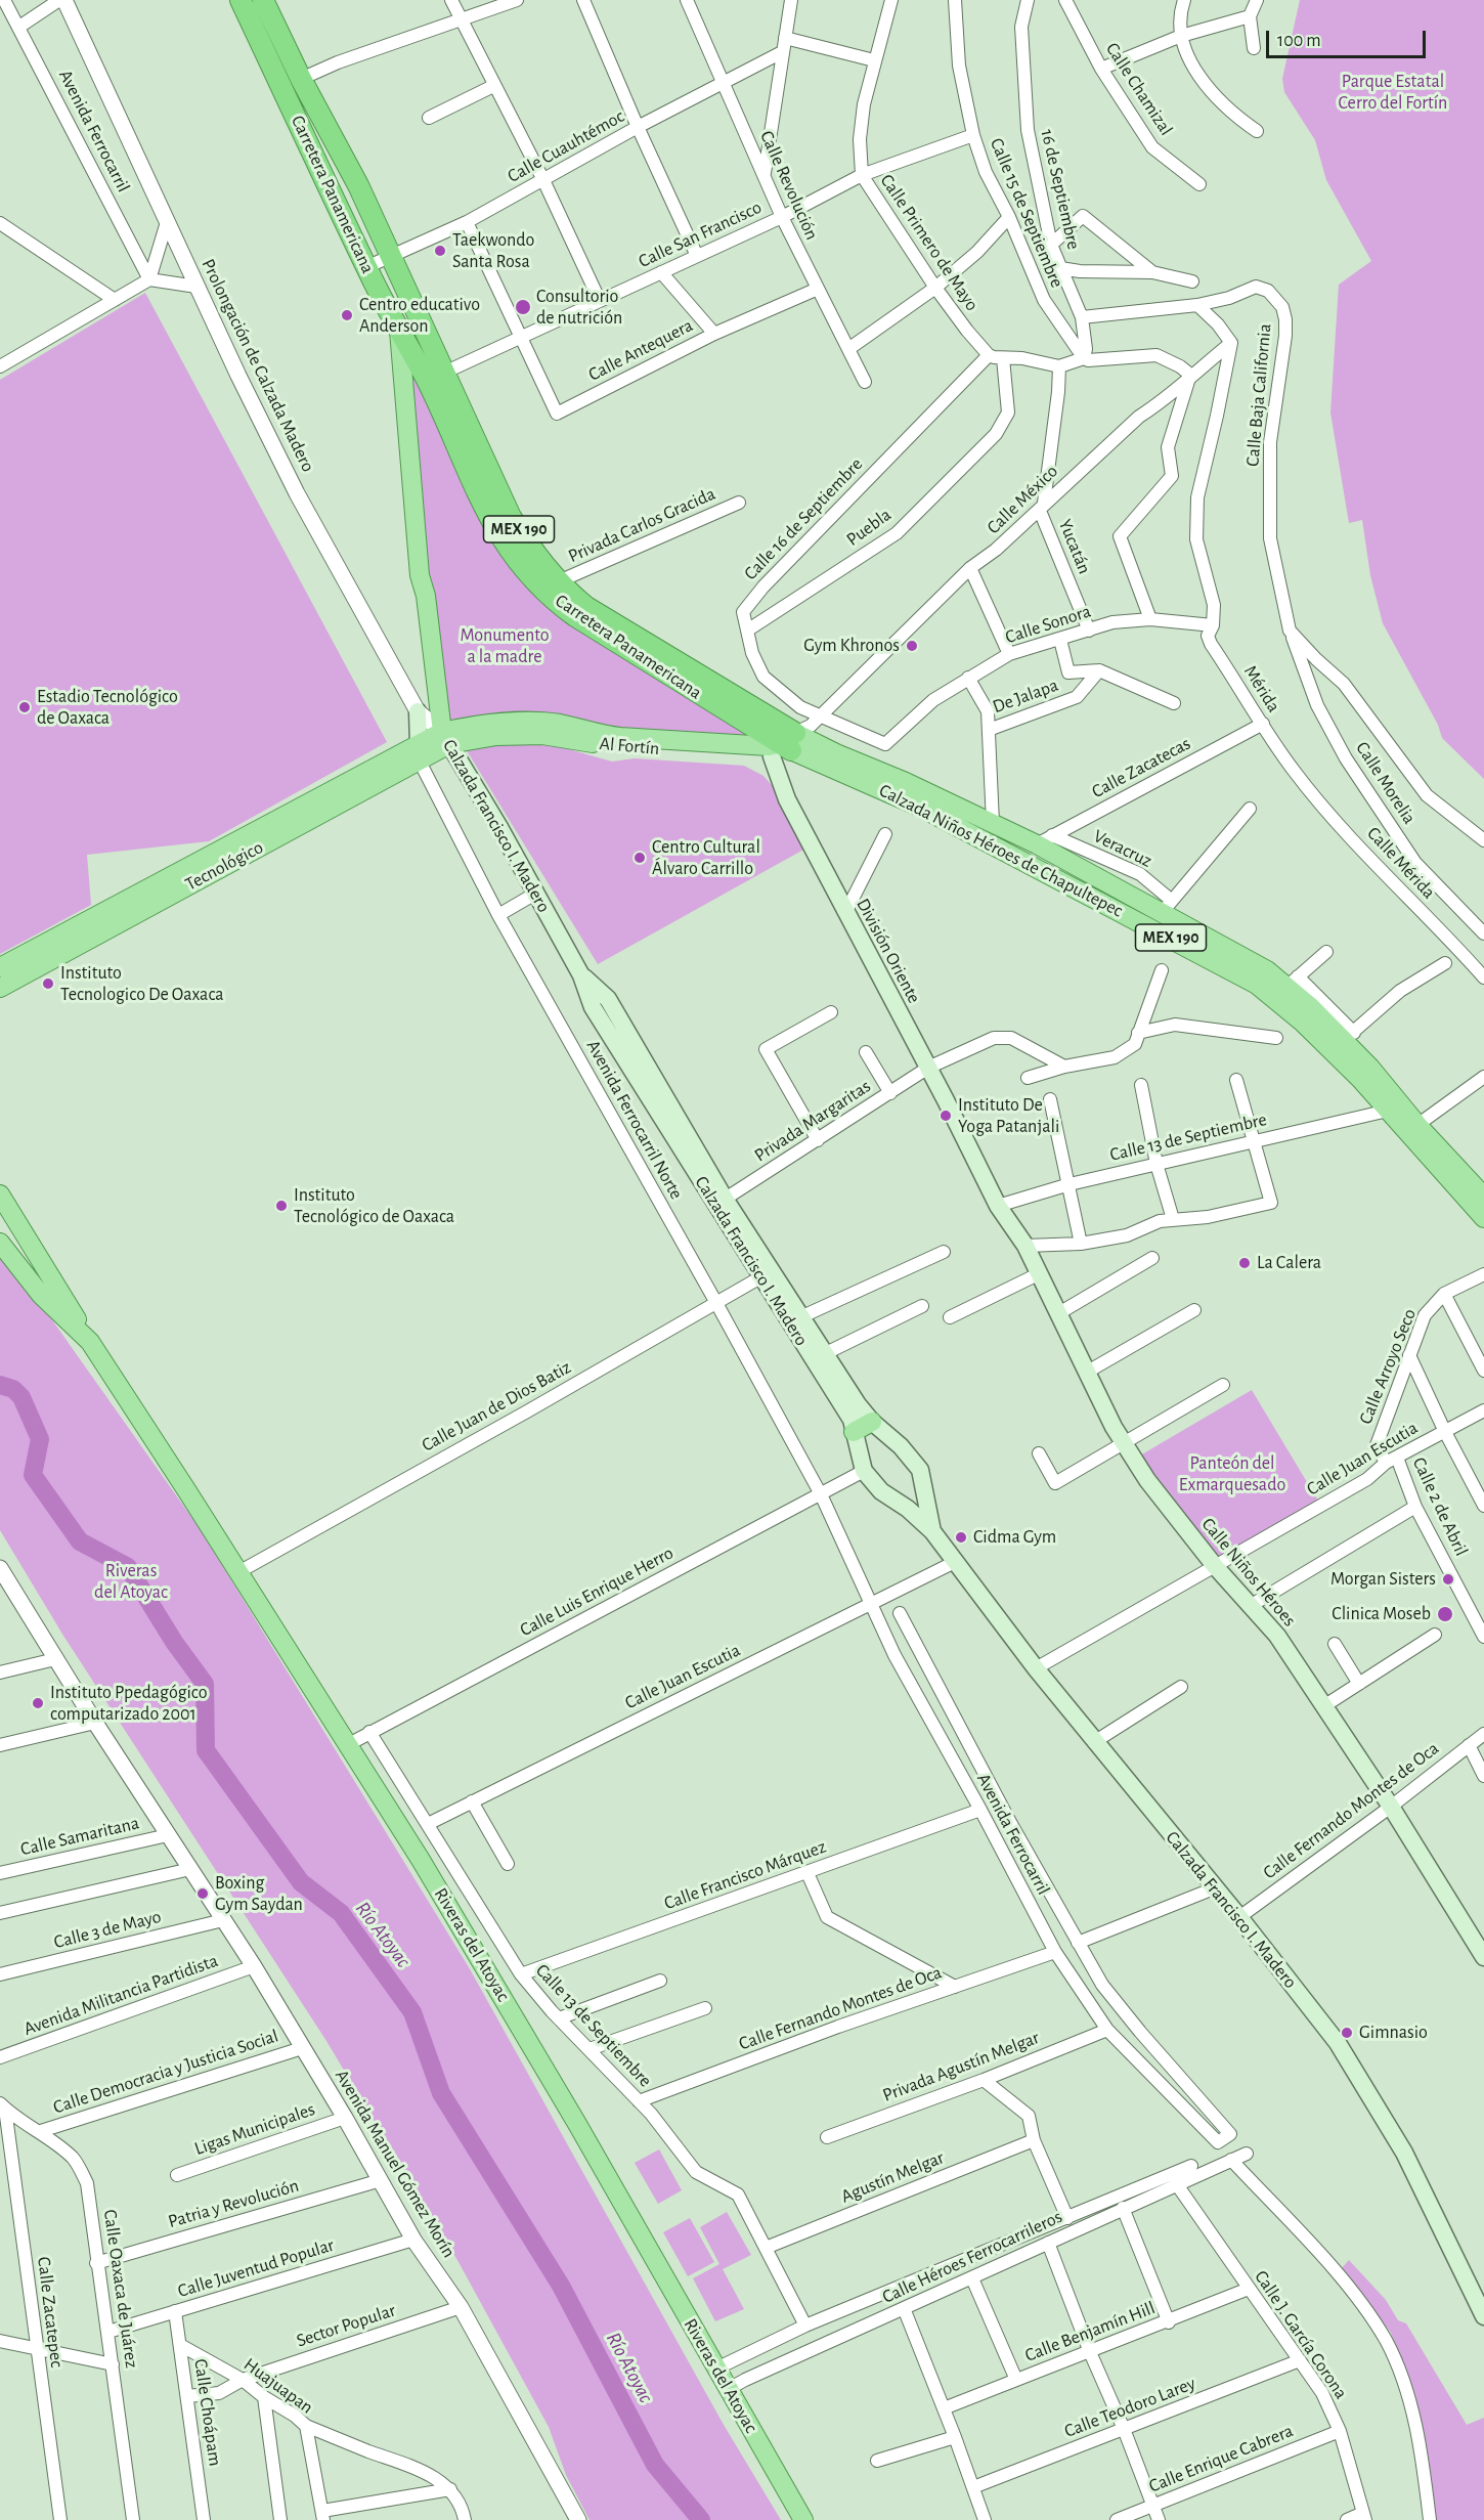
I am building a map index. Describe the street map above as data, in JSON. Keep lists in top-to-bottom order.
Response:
{
  "streets": {
    "highway": ["Carretera Panamericana", "MEX 190"],
    "main road": [
      "Al Fortín",
      "Calzada Francisco I. Madero",
      "Calzada Niños Héroes de Chapultepec",
      "Tecnológico",
      "División Oriente",
      "Calle Niños Héroes",
      "Riveras del Atoyac"
    ],
    "street": [
      "Calle Chamizal",
      "Avenida Ferrocarril",
      "Calle Cuauhtémoc",
      "Calle Revolución",
      "16 de Septiembre",
      "Calle 15 de Septiembre",
      "Calle San Francisco",
      "Calle Primero de Mayo",
      "Calle Antequera",
      "Prolongación de Calzada Madero",
      "Calle Baja California",
      "Calle México",
      "Calle 16 de Septiembre",
      "Privada Carlos Gracida",
      "Puebla",
      "Yucatán",
      "Calle Sonora",
      "Mérida",
      "De Jalapa",
      "Calle Zacatecas",
      "Calle Morelia",
      "Calle Mérida",
      "Avenida Ferrocarril Norte",
      "Privada Margaritas",
      "Calle 13 de Septiembre",
      "Calle Arroyo Seco",
      "Calle Juan de Dios Batiz",
      "Calle Juan Escutia",
      "Calle 2 de Abril",
      "Calle Luis Enrique Herro",
      "Calle Fernando Montes de Oca",
      "Calle Samaritana",
      "Calle Francisco Márquez",
      "Calle 3 de Mayo",
      "Avenida Militancia Partidista",
      "Privada Agustín Melgar",
      "Calle Democracia y Justicia Social",
      "Ligas Municipales",
      "Avenida Manuel Gómez Morín",
      "Agustín Melgar",
      "Patria y Revolución",
      "Calle Héroes Ferrocarrileros",
      "Calle Juventud Popular",
      "Calle Oaxaca de Juárez",
      "Calle Zacatepec",
      "Sector Popular",
      "Calle Benjamín Hill",
      "Calle J. García Corona",
      "Huajuapan",
      "Calle Teodoro Larey",
      "Calle Choápam",
      "Calle Enrique Cabrera"
    ]
  },
  "crossings": [
    ["Avenida Ferrocarril", "Avenida Ferrocarril Norte"],
    ["Avenida Ferrocarril", "Calle Juan Escutia"],
    ["Avenida Ferrocarril", "Calle Luis Enrique Herro"],
    ["Avenida Ferrocarril", "Calle Fernando Montes de Oca"],
    ["Avenida Ferrocarril", "Calle Francisco Márquez"],
    ["Avenida Ferrocarril", "Privada Agustín Melgar"],
    ["Calle Cuauhtémoc", "Calle Revolución"],
    ["Calle Cuauhtémoc", "Carretera Panamericana"],
    ["Calle Revolución", "Calle San Francisco"],
    ["Calle Revolución", "Calle Antequera"],
    ["16 de Septiembre", "Calle 15 de Septiembre"],
    ["16 de Septiembre", "Calle Baja California"],
    ["Carretera Panamericana", "Calle San Francisco"],
    ["Carretera Panamericana", "Calle México"],
    ["Carretera Panamericana", "Calle 16 de Septiembre"],
    ["Carretera Panamericana", "Privada Carlos Gracida"],
    ["Carretera Panamericana", "Al Fortín"],
    ["Carretera Panamericana", "Calzada Francisco I. Madero"],
    ["Carretera Panamericana", "Calzada Niños Héroes de Chapultepec"],
    ["Carretera Panamericana", "División Oriente"],
    ["Calle 15 de Septiembre", "Calle San Francisco"],
    ["Calle San Francisco", "Calle Primero de Mayo"],
    ["Calle San Francisco", "Calle Antequera"],
    ["Calle Primero de Mayo", "Calle 16 de Septiembre"],
    ["Prolongación de Calzada Madero", "Al Fortín"],
    ["Prolongación de Calzada Madero", "Calzada Francisco I. Madero"],
    ["Prolongación de Calzada Madero", "Tecnológico"],
    ["Calle Baja California", "Calle Morelia"],
    ["Calle México", "Calle 16 de Septiembre"],
    ["Calle México", "Yucatán"],
    ["Calle México", "Mérida"],
    ["Calle México", "Al Fortín"],
    ["Calle México", "Calzada Niños Héroes de Chapultepec"],
    ["Calle México", "División Oriente"],
    ["Calle 16 de Septiembre", "Puebla"],
    ["Calle 16 de Septiembre", "Calle Sonora"],
    ["Calle 16 de Septiembre", "Al Fortín"],
    ["Calle 16 de Septiembre", "Calzada Niños Héroes de Chapultepec"],
    ["Calle 16 de Septiembre", "División Oriente"],
    ["Yucatán", "Calle Sonora"],
    ["Calle Sonora", "Mérida"],
    ["Mérida", "Calle Zacatecas"],
    ["Mérida", "Calle Mérida"],
    ["Al Fortín", "Calzada Francisco I. Madero"],
    ["Al Fortín", "Calzada Niños Héroes de Chapultepec"],
    ["Al Fortín", "Tecnológico"],
    ["Al Fortín", "División Oriente"],
    ["Calle Zacatecas", "Calzada Niños Héroes de Chapultepec"],
    ["Calzada Francisco I. Madero", "Tecnológico"],
    ["Calzada Francisco I. Madero", "Privada Margaritas"],
    ["Calzada Francisco I. Madero", "Calle Juan de Dios Batiz"],
    ["Calzada Francisco I. Madero", "Calle Juan Escutia"],
    ["Calzada Francisco I. Madero", "Calle Luis Enrique Herro"],
    ["Calzada Francisco I. Madero", "Calle Fernando Montes de Oca"],
    ["Calzada Niños Héroes de Chapultepec", "División Oriente"],
    ["Calzada Niños Héroes de Chapultepec", "Calle 13 de Septiembre"],
    ["Tecnológico", "Avenida Ferrocarril Norte"],
    ["División Oriente", "Privada Margaritas"],
    ["División Oriente", "Calle 13 de Septiembre"],
    ["División Oriente", "Calle Niños Héroes"],
    ["Avenida Ferrocarril Norte", "Calle Juan de Dios Batiz"],
    ["Avenida Ferrocarril Norte", "Calle Luis Enrique Herro"],
    ["Calle 13 de Septiembre", "Calle Juan Escutia"],
    ["Calle 13 de Septiembre", "Calle Niños Héroes"],
    ["Calle 13 de Septiembre", "Calle Luis Enrique Herro"],
    ["Calle 13 de Septiembre", "Calle Fernando Montes de Oca"],
    ["Calle 13 de Septiembre", "Calle Francisco Márquez"],
    ["Calle 13 de Septiembre", "Agustín Melgar"],
    ["Calle Arroyo Seco", "Calle Juan Escutia"],
    ["Calle Arroyo Seco", "Calle 2 de Abril"],
    ["Calle Juan de Dios Batiz", "Riveras del Atoyac"],
    ["Calle Juan Escutia", "Calle 2 de Abril"],
    ["Calle Juan Escutia", "Calle Niños Héroes"],
    ["Calle Niños Héroes", "Calle Fernando Montes de Oca"],
    ["Calle Luis Enrique Herro", "Riveras del Atoyac"],
    ["Calle Samaritana", "Avenida Manuel Gómez Morín"],
    ["Calle 3 de Mayo", "Avenida Manuel Gómez Morín"],
    ["Riveras del Atoyac", "Calle Héroes Ferrocarrileros"],
    ["Avenida Militancia Partidista", "Avenida Manuel Gómez Morín"],
    ["Calle Democracia y Justicia Social", "Avenida Manuel Gómez Morín"],
    ["Calle Democracia y Justicia Social", "Calle Oaxaca de Juárez"],
    ["Ligas Municipales", "Avenida Manuel Gómez Morín"],
    ["Avenida Manuel Gómez Morín", "Patria y Revolución"],
    ["Avenida Manuel Gómez Morín", "Calle Juventud Popular"],
    ["Avenida Manuel Gómez Morín", "Sector Popular"],
    ["Patria y Revolución", "Calle Oaxaca de Juárez"],
    ["Calle Héroes Ferrocarrileros", "Calle J. García Corona"],
    ["Calle Juventud Popular", "Calle Oaxaca de Juárez"],
    ["Calle Juventud Popular", "Calle Choápam"],
    ["Calle Oaxaca de Juárez", "Calle Zacatepec"],
    ["Sector Popular", "Huajuapan"],
    ["Sector Popular", "Calle Choápam"],
    ["Calle Benjamín Hill", "Calle J. García Corona"],
    ["Calle J. García Corona", "Calle Teodoro Larey"],
    ["Calle J. García Corona", "Calle Enrique Cabrera"],
    ["Huajuapan", "Calle Choápam"]
  ],
  "water": ["Río Atoyac"],
  "parks": [
    "Parque Estatal Cerro del Fortín",
    "Monumento a la madre",
    "Panteón del Exmarquesado",
    "Riveras del Atoyac"
  ],
  "places": [
    "Taekwondo Santa Rosa",
    "Consultorio de nutrición",
    "Centro educativo Anderson",
    "Gym Khronos",
    "Estadio Tecnológico de Oaxaca",
    "Centro Cultural Álvaro Carrillo",
    "Instituto Tecnologico De Oaxaca",
    "Instituto De Yoga Patanjali",
    "Instituto Tecnológico de Oaxaca",
    "La Calera",
    "Cidma Gym",
    "Morgan Sisters",
    "Clinica Moseb",
    "Instituto Ppedagógico computarizado 2001",
    "Boxing Gym Saydan",
    "Gimnasio"
  ],
  "scale_bar": "100 m"
}
